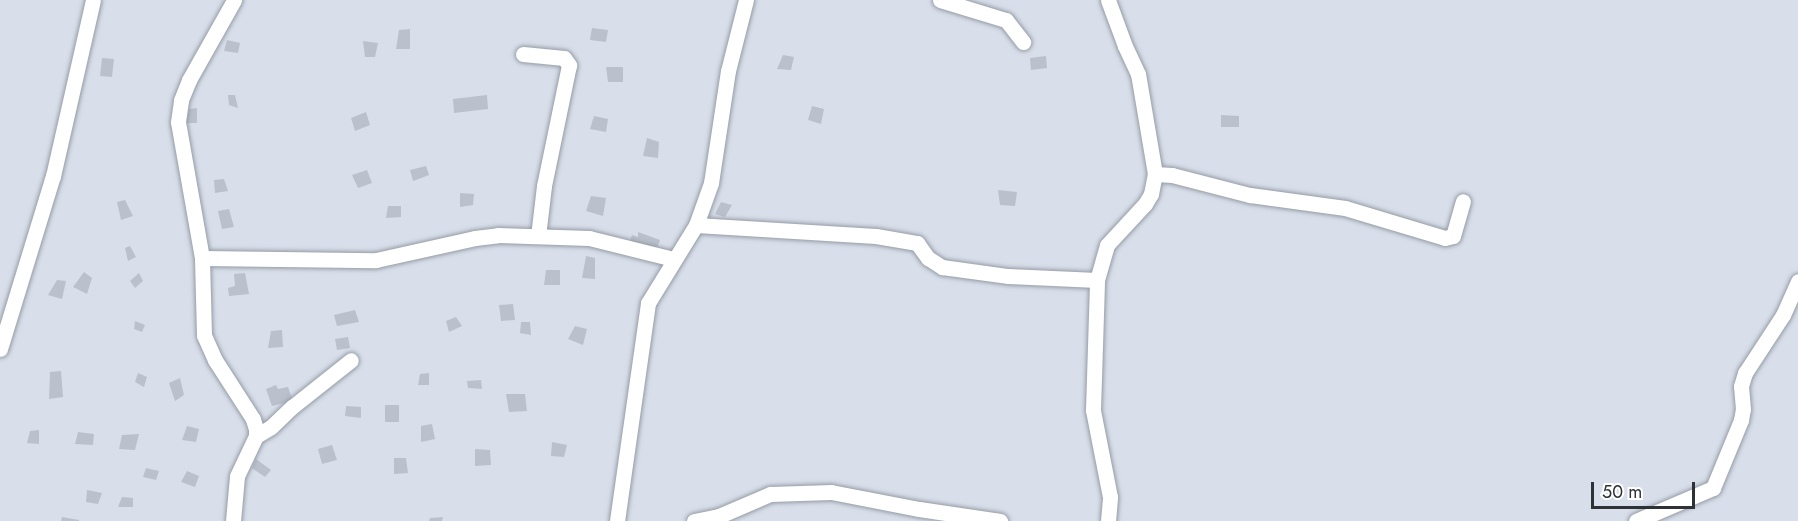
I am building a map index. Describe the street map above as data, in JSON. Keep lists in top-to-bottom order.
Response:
{
  "scale_bar": "50 m"
}
